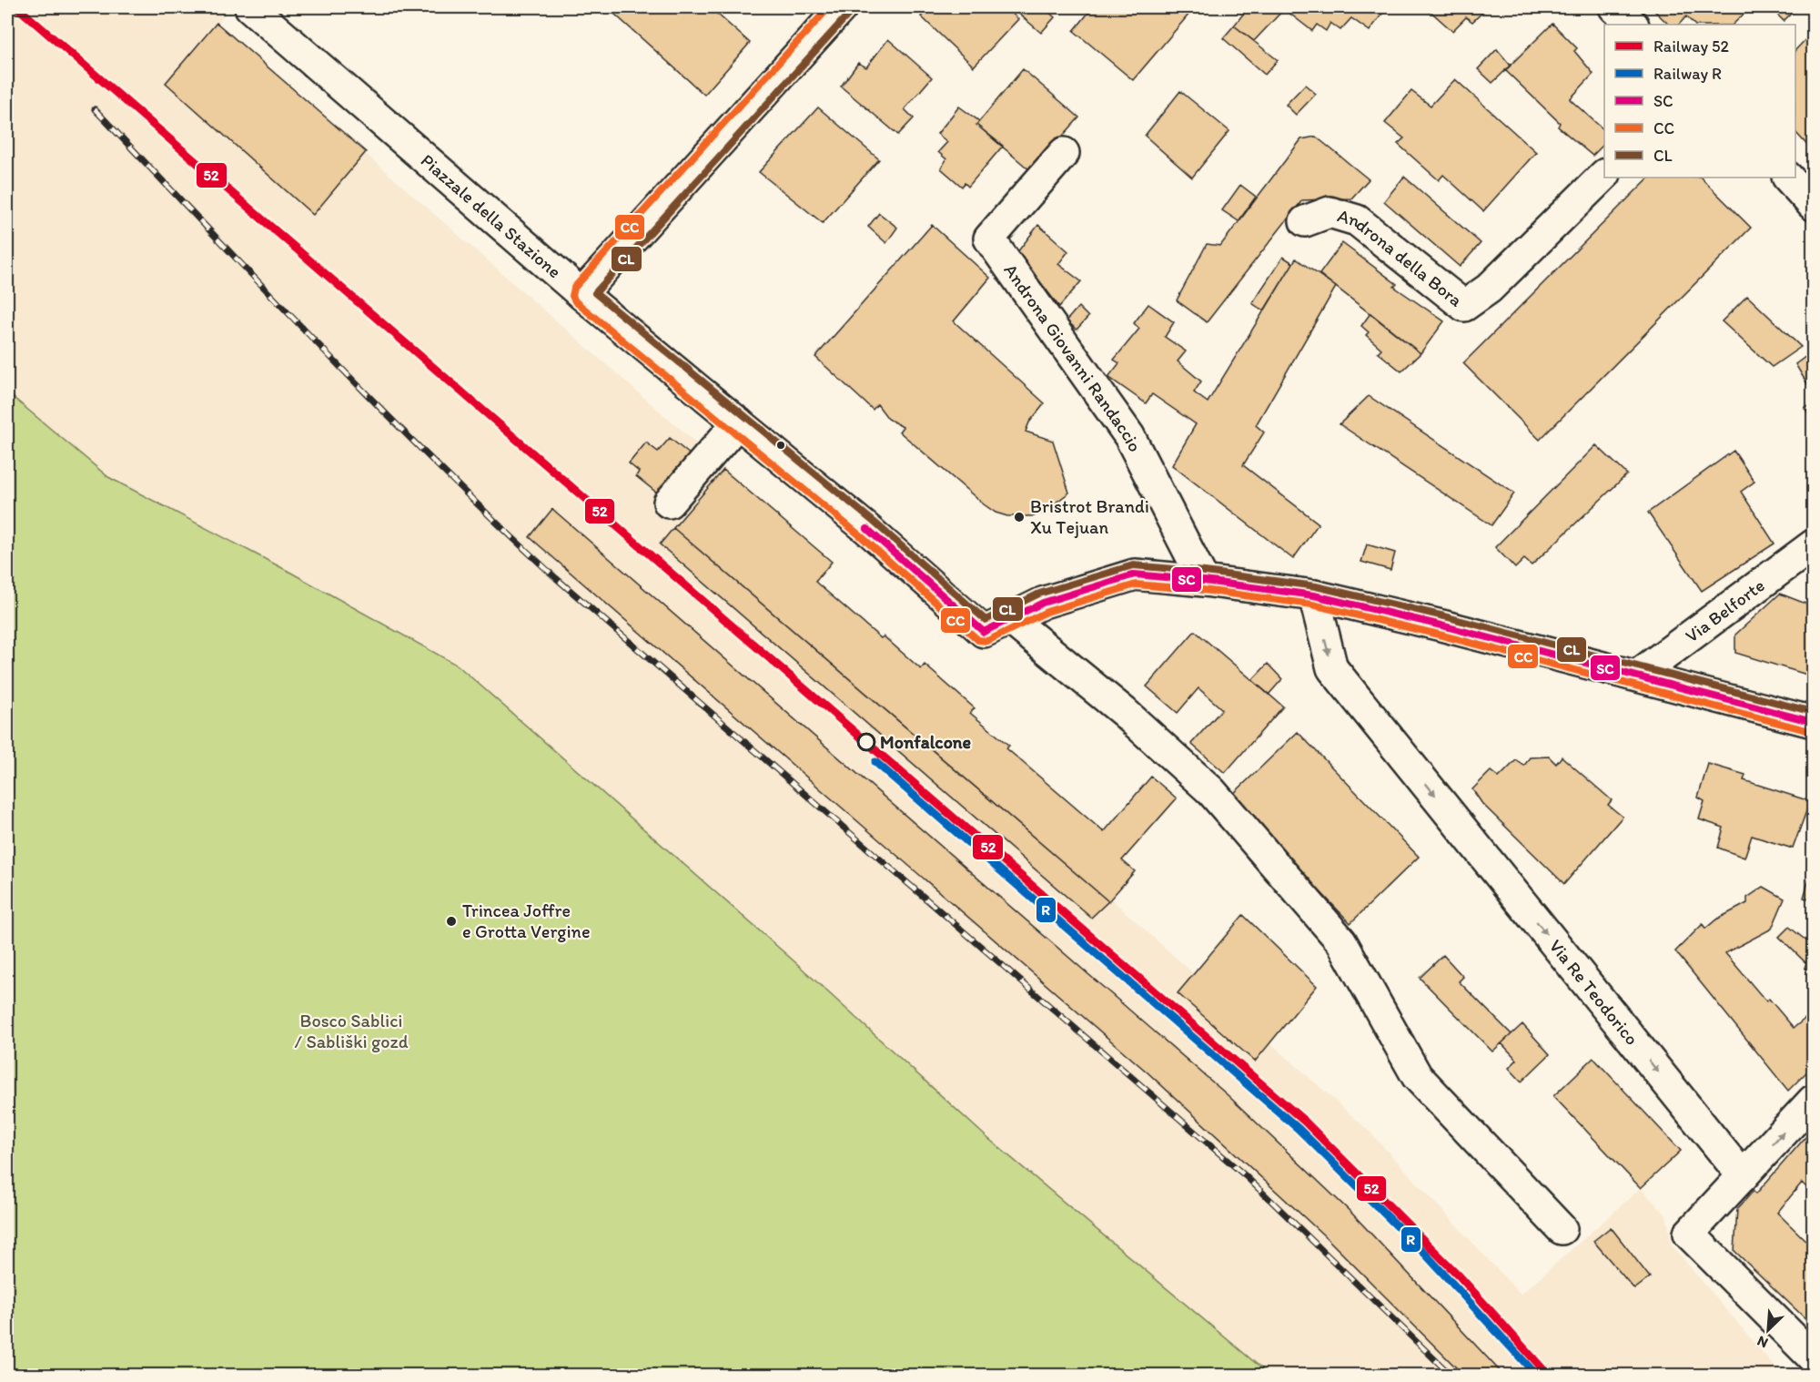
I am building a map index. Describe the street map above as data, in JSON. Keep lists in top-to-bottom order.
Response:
{
  "streets": {
    "street": [
      "Piazzale della Stazione",
      "Androna della Bora",
      "Androna Giovanni Randaccio",
      "Via Belforte",
      "Via Re Teodorico"
    ]
  },
  "parks": ["Bosco Sablici / Sabliški gozd"],
  "places": ["Bristrot Brandi Xu Tejuan", "Monfalcone", "Trincea Joffre e Grotta Vergine"],
  "lines": [
    "rail line 52",
    "transit line CC",
    "transit line CL",
    "transit line SC",
    "rail line R"
  ],
  "legend": [
    "Railway 52",
    "Railway R",
    "SC",
    "CC",
    "CL"
  ],
  "north": "bottom left"
}
